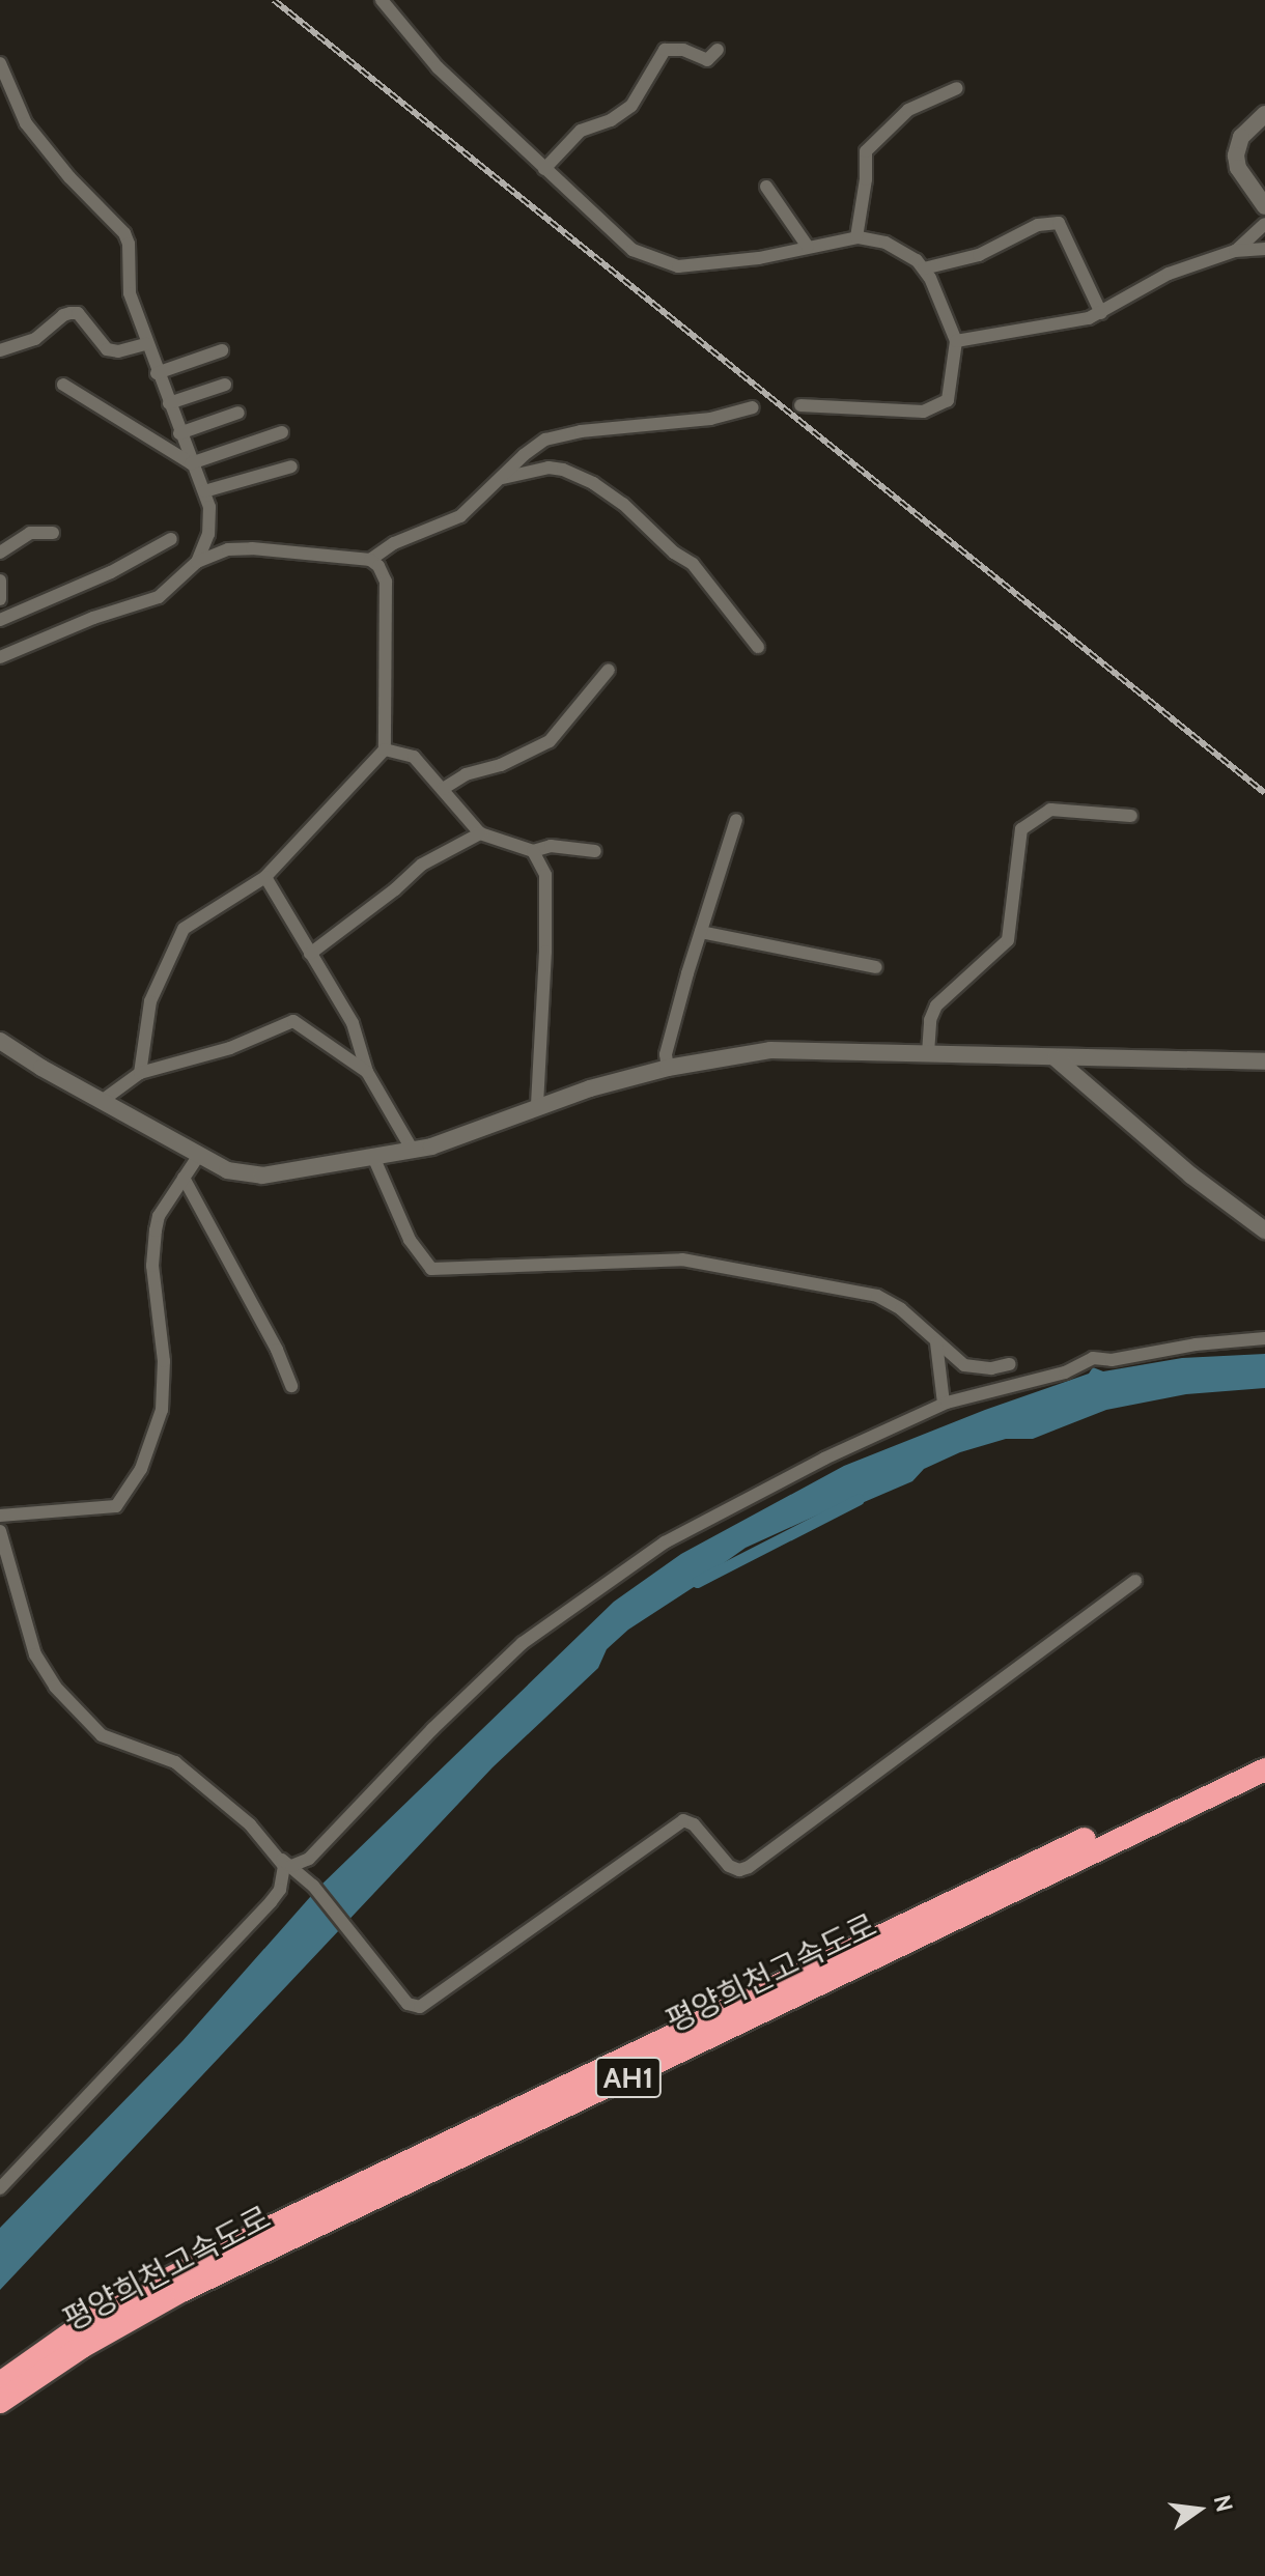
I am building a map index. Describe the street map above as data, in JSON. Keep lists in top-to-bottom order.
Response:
{
  "streets": {
    "highway": ["평양희천고속도로", "AH1"]
  },
  "north": "right"
}
